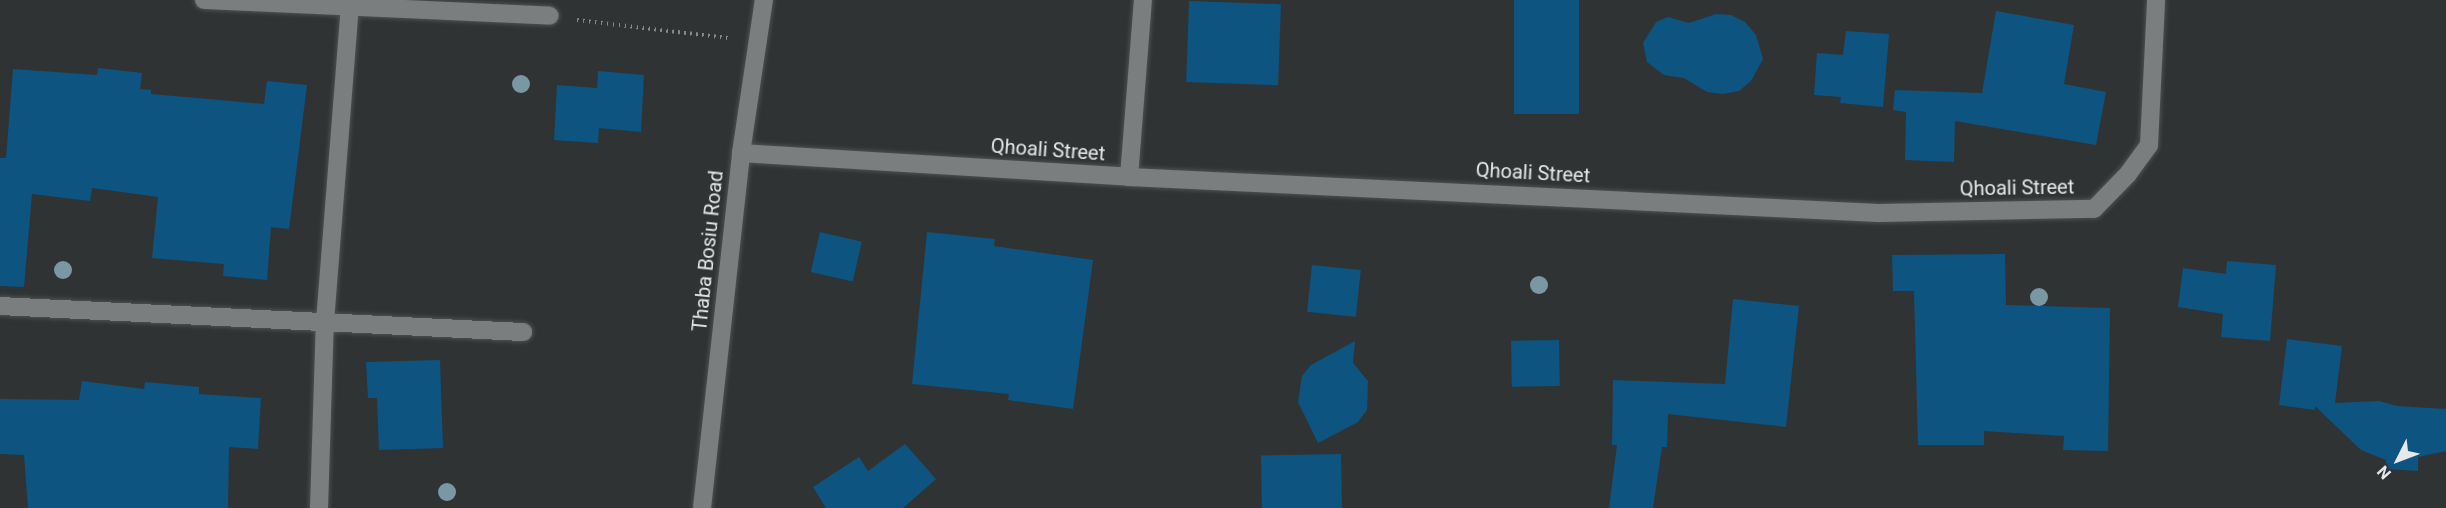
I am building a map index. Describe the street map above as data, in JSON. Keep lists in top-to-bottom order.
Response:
{
  "streets": {
    "street": ["Qhoali Street", "Thaba Bosiu Road"]
  },
  "crossings": [
    ["Qhoali Street", "Thaba Bosiu Road"]
  ],
  "north": "bottom left"
}
